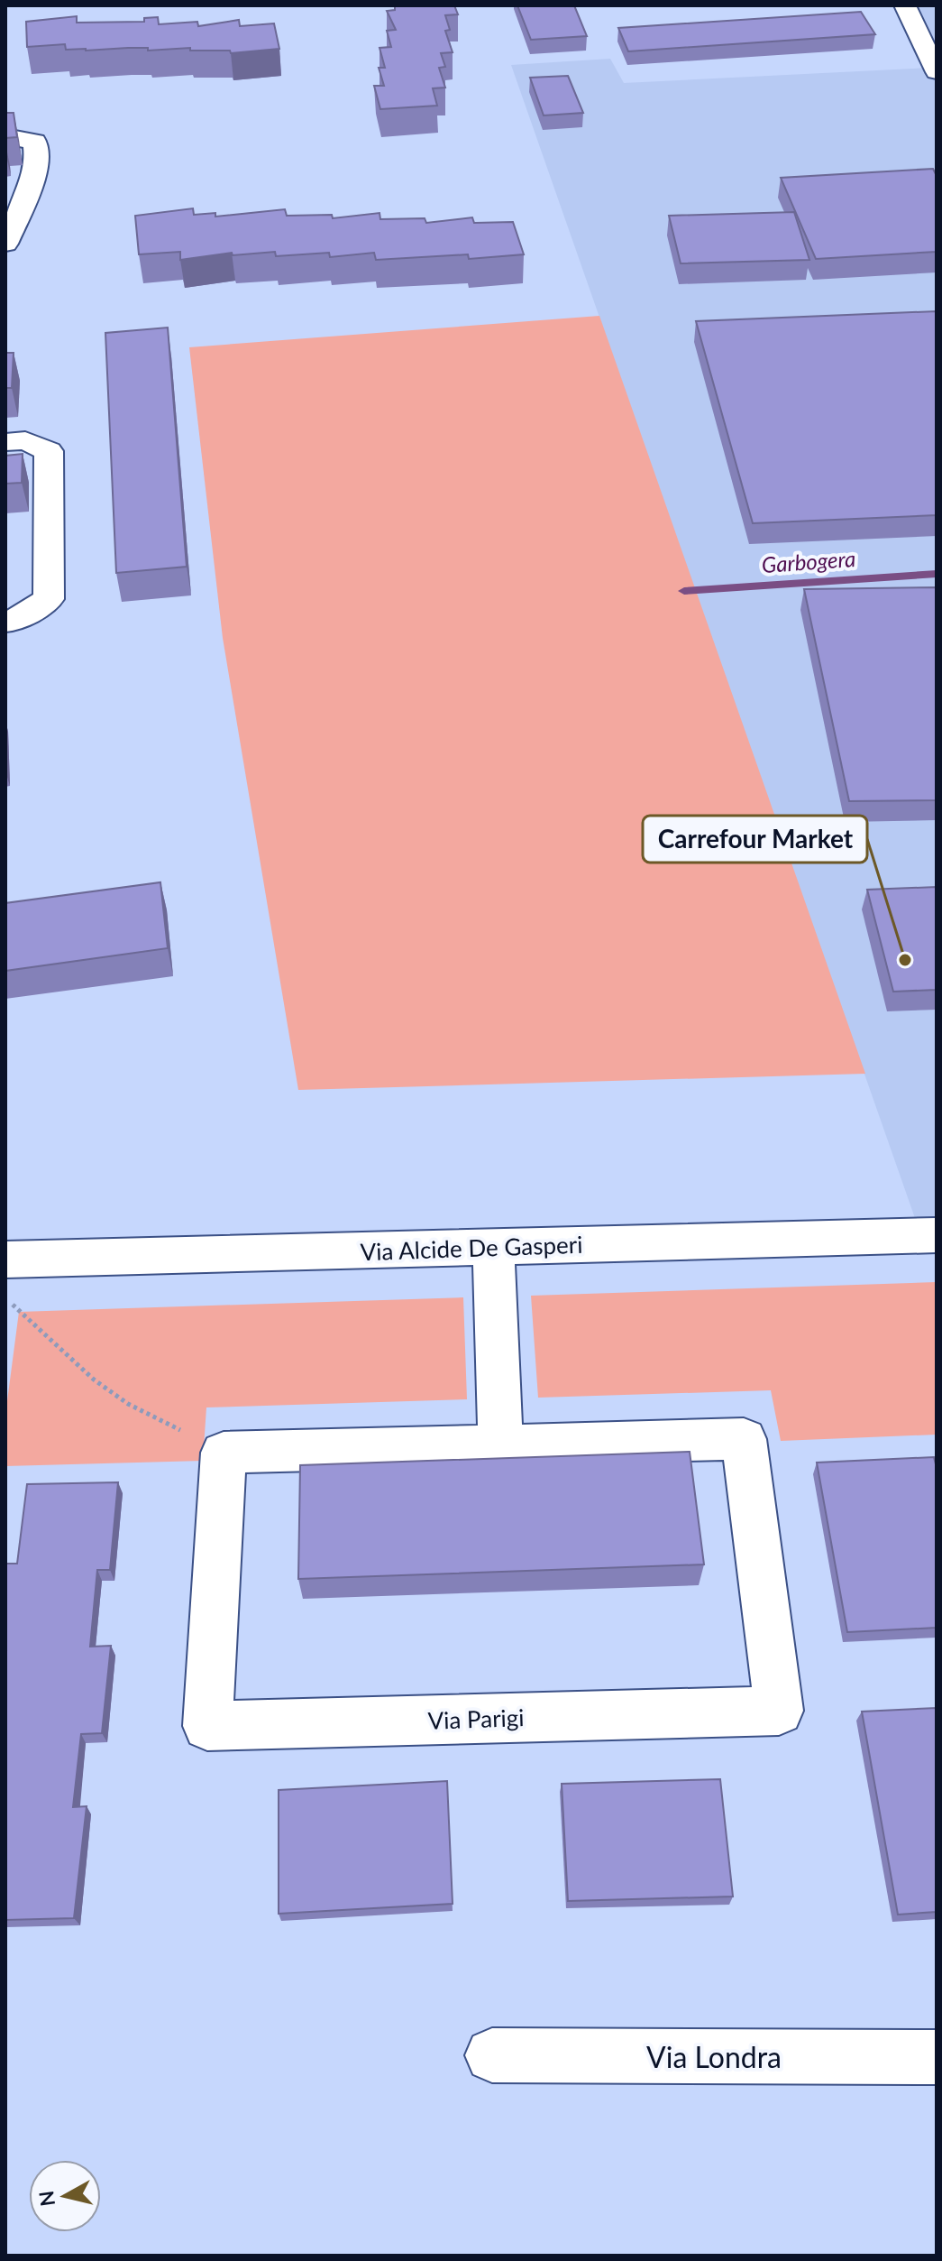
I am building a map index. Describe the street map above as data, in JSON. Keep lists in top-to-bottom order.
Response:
{
  "streets": {
    "street": ["Via Alcide De Gasperi", "Via Parigi", "Via Londra"]
  },
  "water": ["Garbogera"],
  "places": ["Carrefour Market"],
  "north": "left"
}
